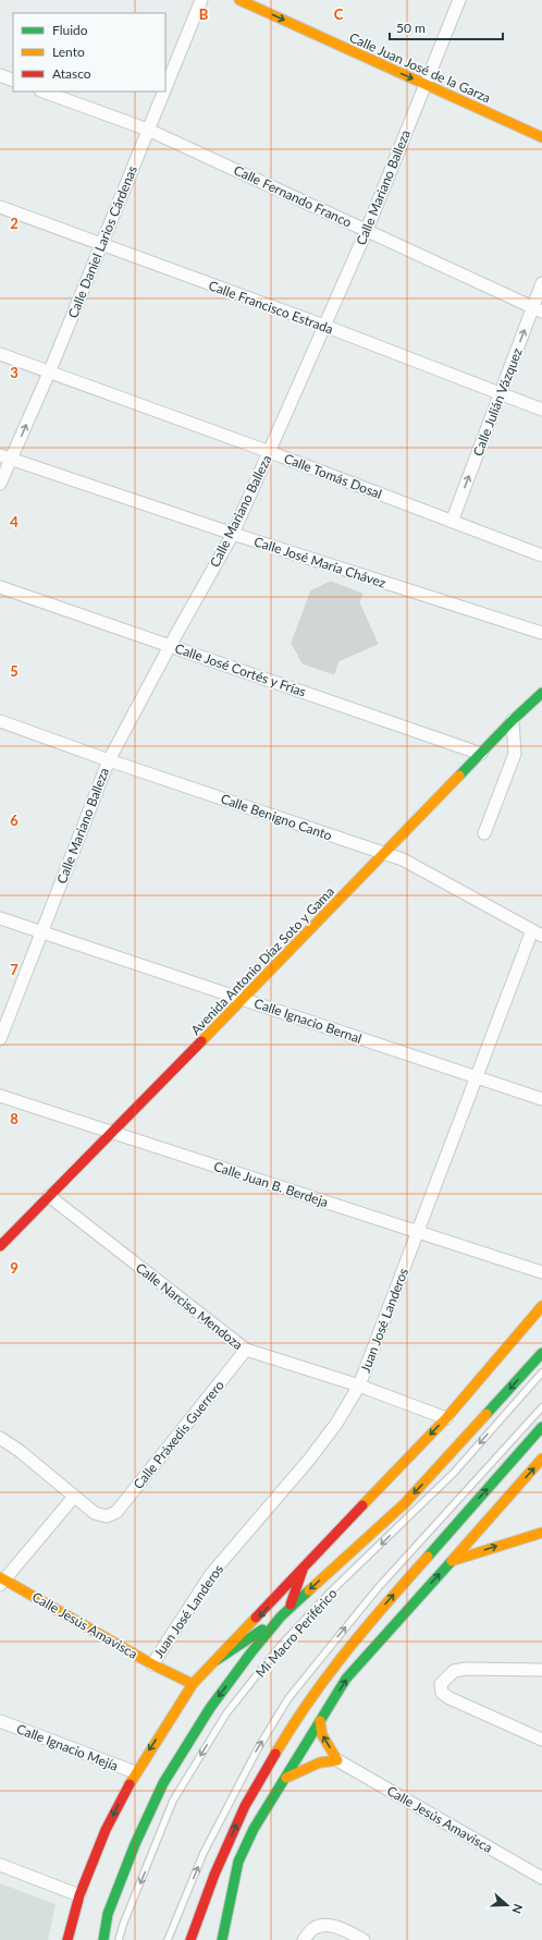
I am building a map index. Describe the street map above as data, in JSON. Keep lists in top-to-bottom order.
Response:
{
  "streets": {
    "main road": ["Calle Juan José de la Garza", "Avenida Antonio Díaz Soto y Gama", "Calle Jesús Amavisca"],
    "street": [
      "Calle Mariano Balleza",
      "Calle Fernando Franco",
      "Calle Daniel Larios Cárdenas",
      "Calle Francisco Estrada",
      "Calle Julián Vázquez",
      "Calle Tomás Dosal",
      "Calle José María Chávez",
      "Calle José Cortés y Frías",
      "Calle Benigno Canto",
      "Calle Ignacio Bernal",
      "Calle Juan B. Berdeja",
      "Calle Narciso Mendoza",
      "Juan José Landeros",
      "Calle Práxedis Guerrero",
      "Calle Ignacio Mejía"
    ],
    "lane": ["Mi Macro Periférico"]
  },
  "crossings": [
    ["Calle Juan José de la Garza", "Calle Mariano Balleza"],
    ["Calle Mariano Balleza", "Calle Fernando Franco"],
    ["Calle Mariano Balleza", "Calle Francisco Estrada"],
    ["Calle Mariano Balleza", "Calle Tomás Dosal"],
    ["Calle Mariano Balleza", "Calle José María Chávez"],
    ["Calle Mariano Balleza", "Calle José Cortés y Frías"],
    ["Calle Mariano Balleza", "Calle Benigno Canto"],
    ["Calle Mariano Balleza", "Calle Ignacio Bernal"],
    ["Calle Fernando Franco", "Calle Daniel Larios Cárdenas"],
    ["Calle Fernando Franco", "Calle Julián Vázquez"],
    ["Calle Daniel Larios Cárdenas", "Calle Francisco Estrada"],
    ["Calle Daniel Larios Cárdenas", "Calle Tomás Dosal"],
    ["Calle Daniel Larios Cárdenas", "Calle José María Chávez"],
    ["Calle Francisco Estrada", "Calle Julián Vázquez"],
    ["Calle Julián Vázquez", "Calle Tomás Dosal"],
    ["Calle José Cortés y Frías", "Avenida Antonio Díaz Soto y Gama"],
    ["Calle Benigno Canto", "Avenida Antonio Díaz Soto y Gama"],
    ["Calle Benigno Canto", "Juan José Landeros"],
    ["Avenida Antonio Díaz Soto y Gama", "Calle Ignacio Bernal"],
    ["Avenida Antonio Díaz Soto y Gama", "Calle Juan B. Berdeja"],
    ["Avenida Antonio Díaz Soto y Gama", "Calle Narciso Mendoza"],
    ["Calle Ignacio Bernal", "Juan José Landeros"],
    ["Calle Juan B. Berdeja", "Juan José Landeros"],
    ["Calle Narciso Mendoza", "Juan José Landeros"],
    ["Calle Narciso Mendoza", "Calle Práxedis Guerrero"],
    ["Juan José Landeros", "Calle Jesús Amavisca"]
  ],
  "one_way": ["Calle Juan José de la Garza", "Calle Julián Vázquez"],
  "legend": ["Fluido", "Lento", "Atasco"],
  "scale_bar": "50 m",
  "north": "right",
  "grid": {
    "columns": ["B", "C"],
    "rows": [
      "2",
      "3",
      "4",
      "5",
      "6",
      "7",
      "8",
      "9"
    ]
  }
}
